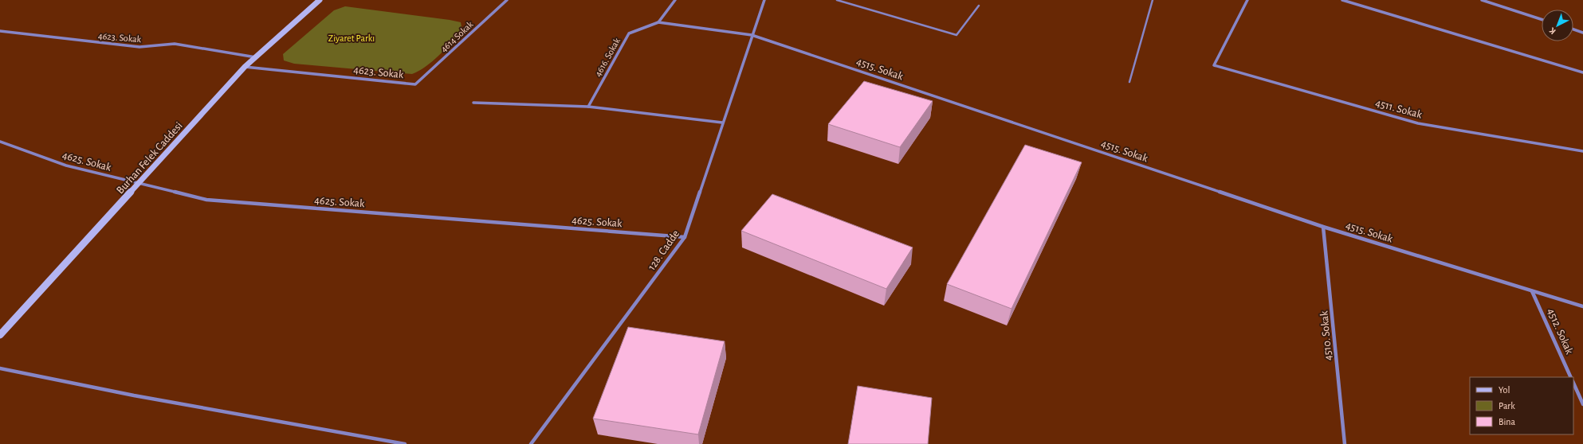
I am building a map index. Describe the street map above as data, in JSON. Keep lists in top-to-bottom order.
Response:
{
  "streets": {
    "street": [
      "4614 Sokak",
      "4623. Sokak",
      "4616. Sokak",
      "4515. Sokak",
      "4511. Sokak",
      "Burhan Felek Caddesi",
      "4625. Sokak",
      "128. Cadde",
      "4512. Sokak",
      "4510. Sokak"
    ]
  },
  "crossings": [
    ["4614 Sokak", "4623. Sokak"],
    ["4623. Sokak", "Burhan Felek Caddesi"],
    ["4616. Sokak", "4515. Sokak"],
    ["4515. Sokak", "128. Cadde"],
    ["4515. Sokak", "4512. Sokak"],
    ["4515. Sokak", "4510. Sokak"],
    ["Burhan Felek Caddesi", "4625. Sokak"],
    ["4625. Sokak", "128. Cadde"]
  ],
  "parks": ["Ziyaret Parkı"],
  "legend": ["Yol", "Park", "Bina"],
  "north": "bottom left"
}
